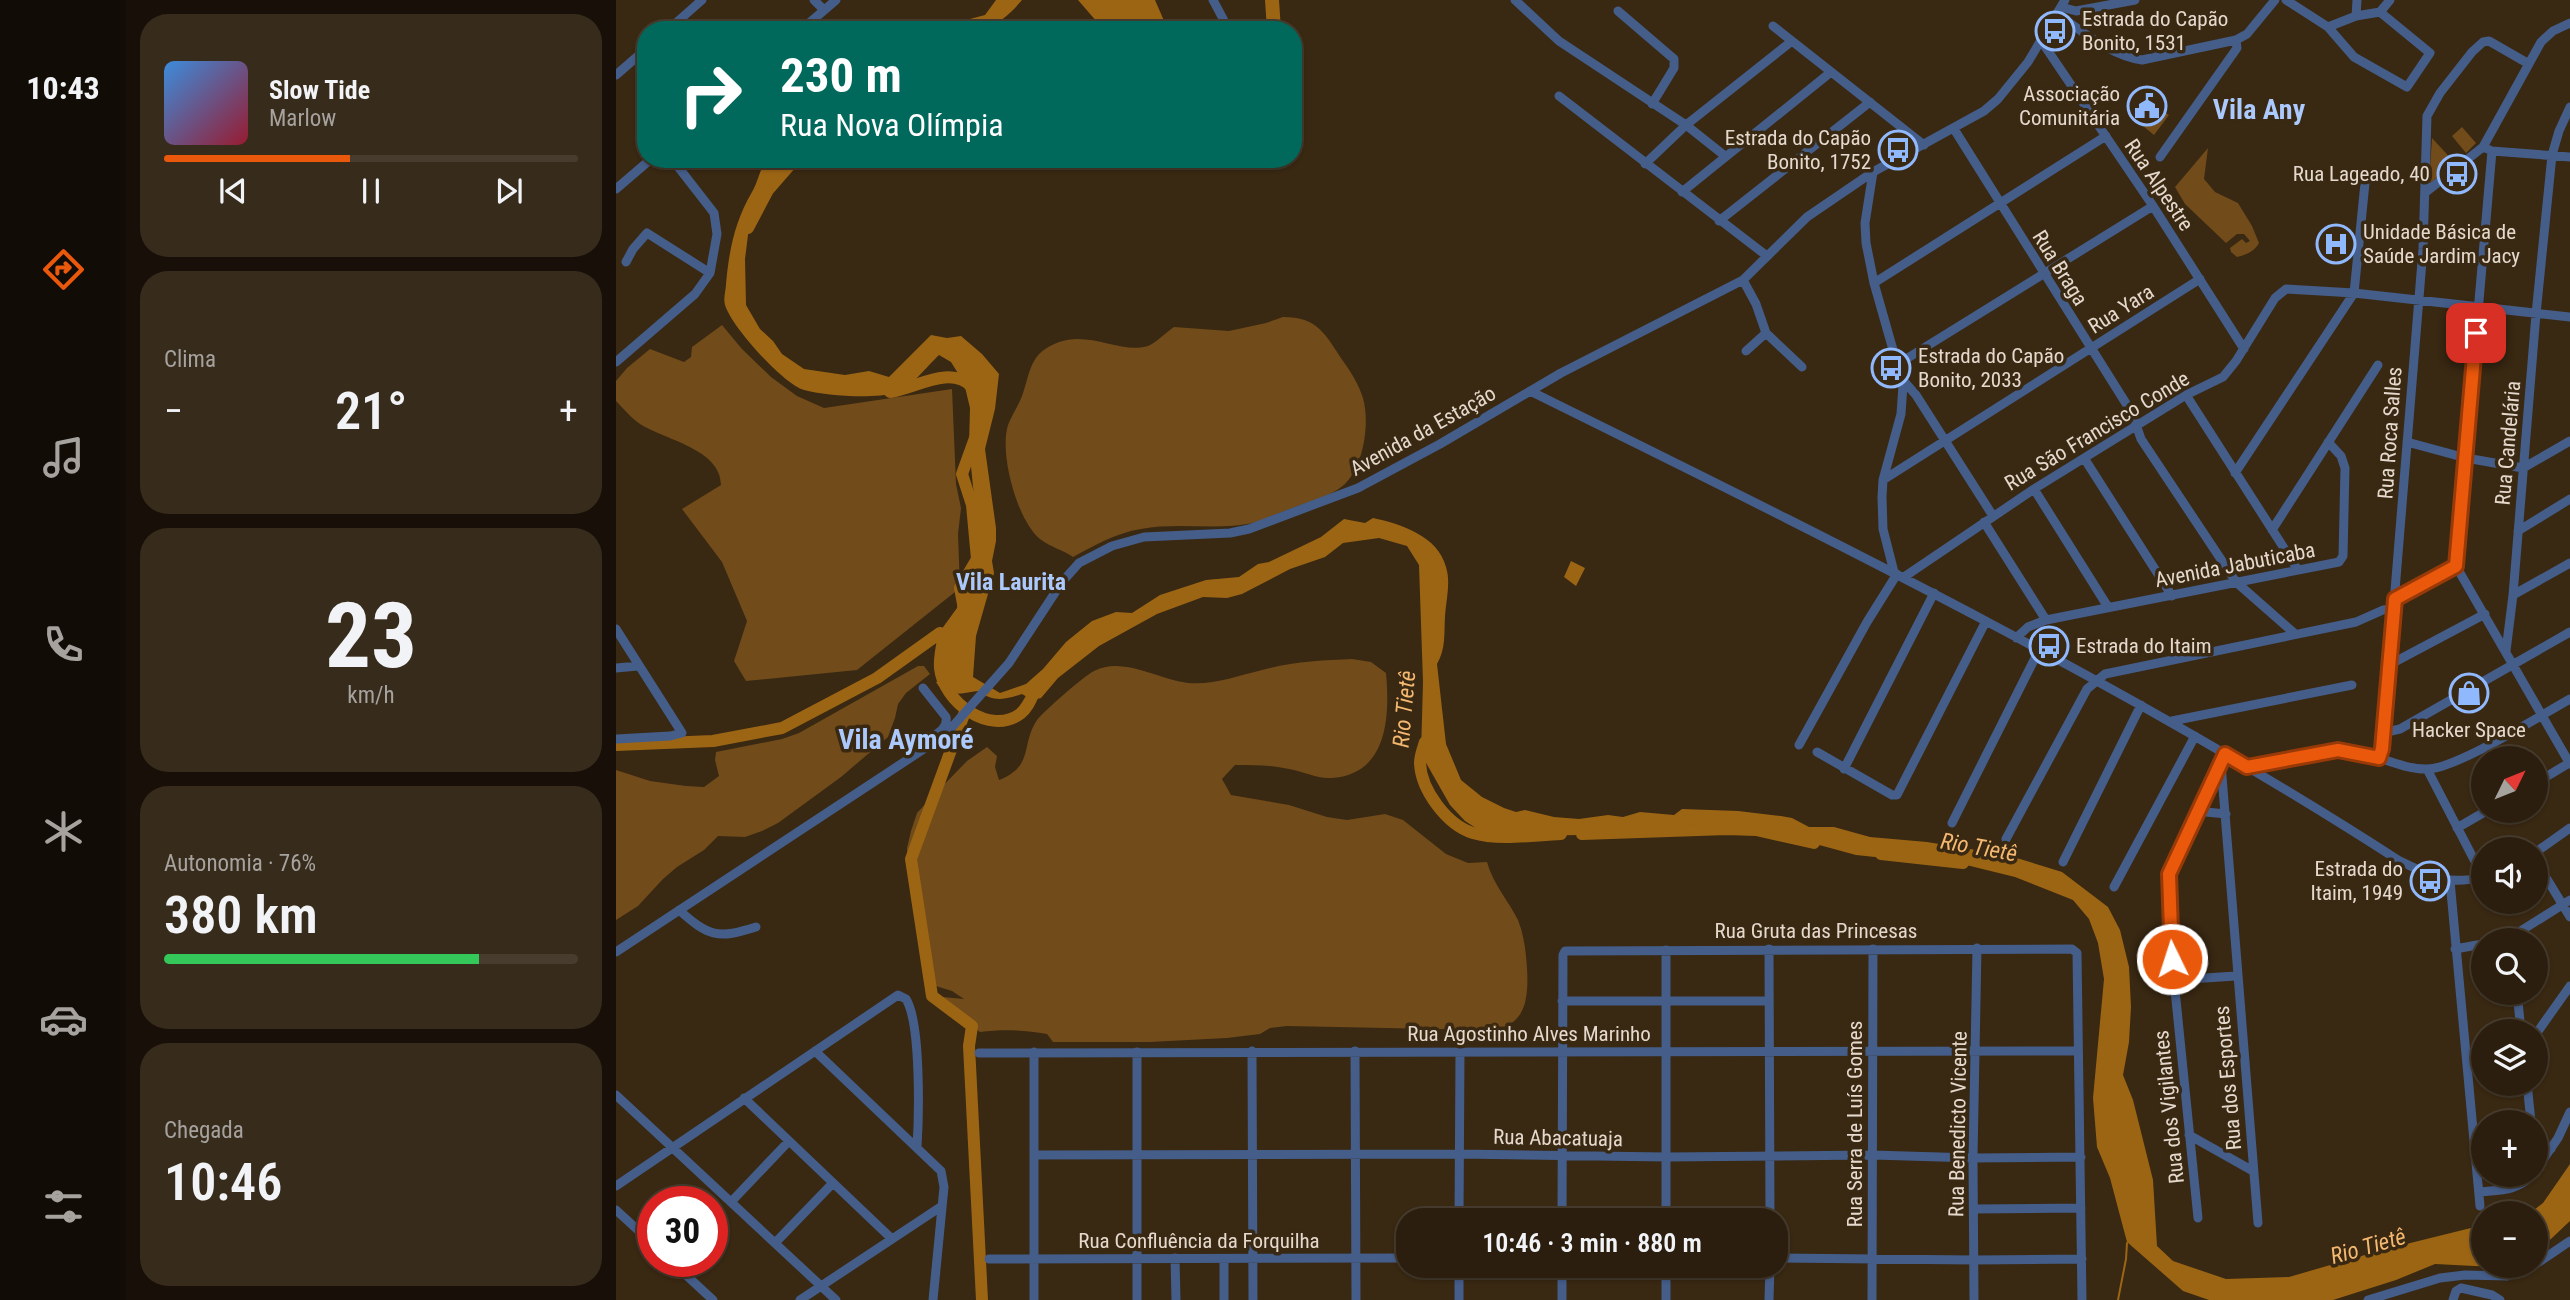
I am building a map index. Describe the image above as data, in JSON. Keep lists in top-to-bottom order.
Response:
{
  "streets": {
    "street": [
      "Rua Alpestre",
      "Rua Braga",
      "Rua Yara",
      "Avenida da Estação",
      "Rua São Francisco Conde",
      "Rua Roca Salles",
      "Rua Candelária",
      "Avenida Jabuticaba",
      "Rua Gruta das Princesas",
      "Rua Agostinho Alves Marinho",
      "Rua dos Esportes",
      "Rua dos Vigilantes",
      "Rua Serra de Luís Gomes",
      "Rua Benedicto Vicente",
      "Rua Abacatuaja",
      "Rua Confluência da Forquilha"
    ]
  },
  "crossings": [
    ["Rua Alpestre", "Rua Yara"],
    ["Rua Alpestre", "Avenida da Estação"],
    ["Rua Alpestre", "Rua São Francisco Conde"],
    ["Rua Braga", "Rua Yara"],
    ["Rua Braga", "Avenida da Estação"],
    ["Rua Braga", "Rua São Francisco Conde"],
    ["Rua Braga", "Avenida Jabuticaba"],
    ["Rua Gruta das Princesas", "Rua Agostinho Alves Marinho"],
    ["Rua Gruta das Princesas", "Rua Serra de Luís Gomes"],
    ["Rua Gruta das Princesas", "Rua Benedicto Vicente"],
    ["Rua Agostinho Alves Marinho", "Rua Serra de Luís Gomes"],
    ["Rua Agostinho Alves Marinho", "Rua Benedicto Vicente"],
    ["Rua dos Esportes", "Rua dos Vigilantes"],
    ["Rua Serra de Luís Gomes", "Rua Abacatuaja"],
    ["Rua Benedicto Vicente", "Rua Abacatuaja"]
  ],
  "districts": ["Vila Any", "Vila Laurita", "Vila Aymoré"],
  "water": ["Rio Tietê"],
  "places": {
    "bus stop": [
      "Estrada do Capão Bonito, 1531",
      "Estrada do Capão Bonito, 1752",
      "Rua Lageado, 40",
      "Estrada do Capão Bonito, 2033",
      "Estrada do Itaim",
      "Estrada do Itaim, 1949"
    ],
    "public building": ["Associação Comunitária"],
    "hospital": ["Unidade Básica de Saúde Jardim Jacy"],
    "shop": ["Hacker Space"]
  },
  "north": "top right",
  "page": {
    "tabs": "10:43",
    "turn": ["230 m", "Rua Nova Olímpia"],
    "song": ["Slow Tide", "Marlow"],
    "tile": [
      "Clima",
      ["23", "km/h"],
      ["Autonomia · 76%", "380 km"],
      ["Chegada", "10:46"]
    ],
    "heat": ["−", "21°", "+"],
    "map_buttons": ["+", "−"],
    "limit": "30",
    "trip": "10:46 · 3 min · 880 m"
  }
}
